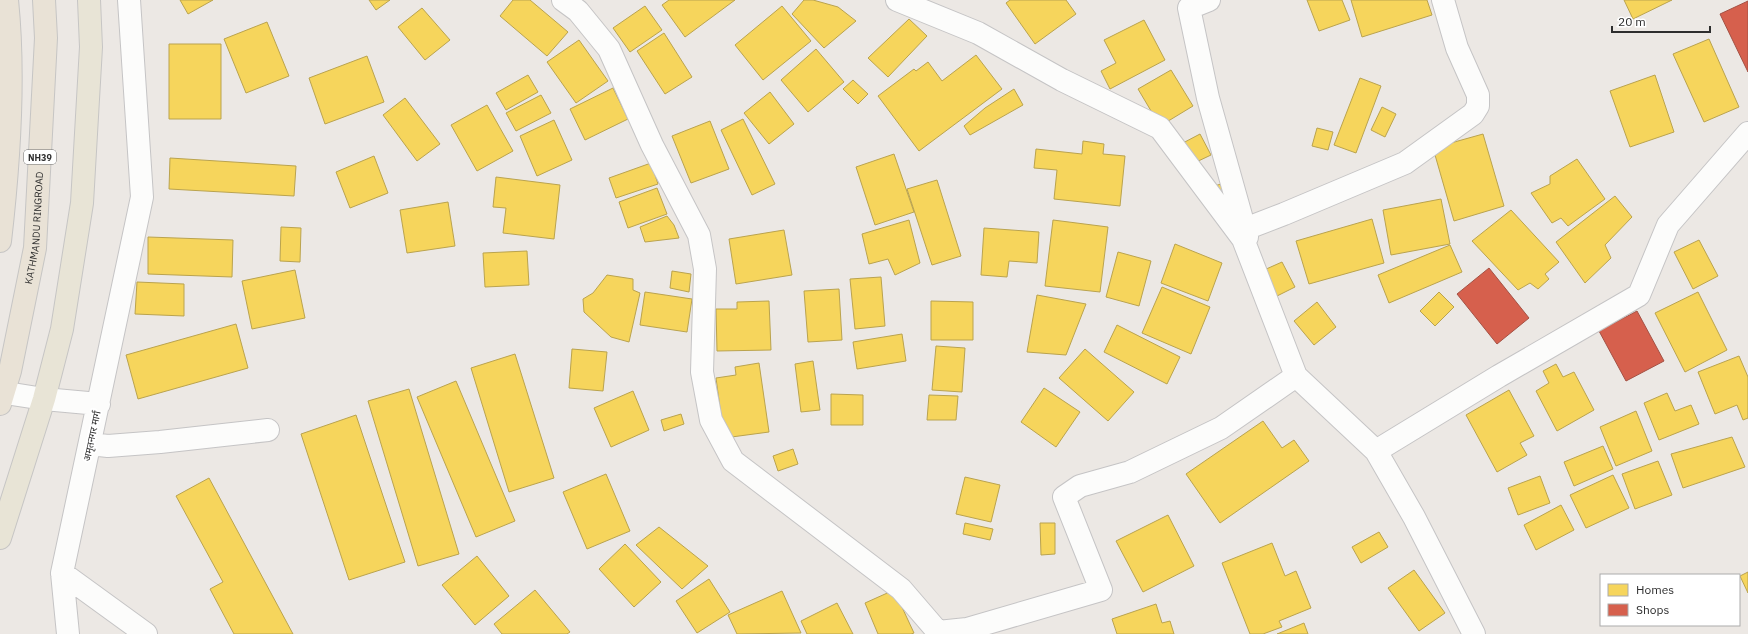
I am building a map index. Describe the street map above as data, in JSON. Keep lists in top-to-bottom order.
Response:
{
  "streets": {
    "highway": ["NH39", "KATHMANDU RINGROAD"],
    "street": ["अमृतनगर मार्ग"]
  },
  "legend": ["Homes", "Shops"],
  "scale_bar": "20 m"
}
